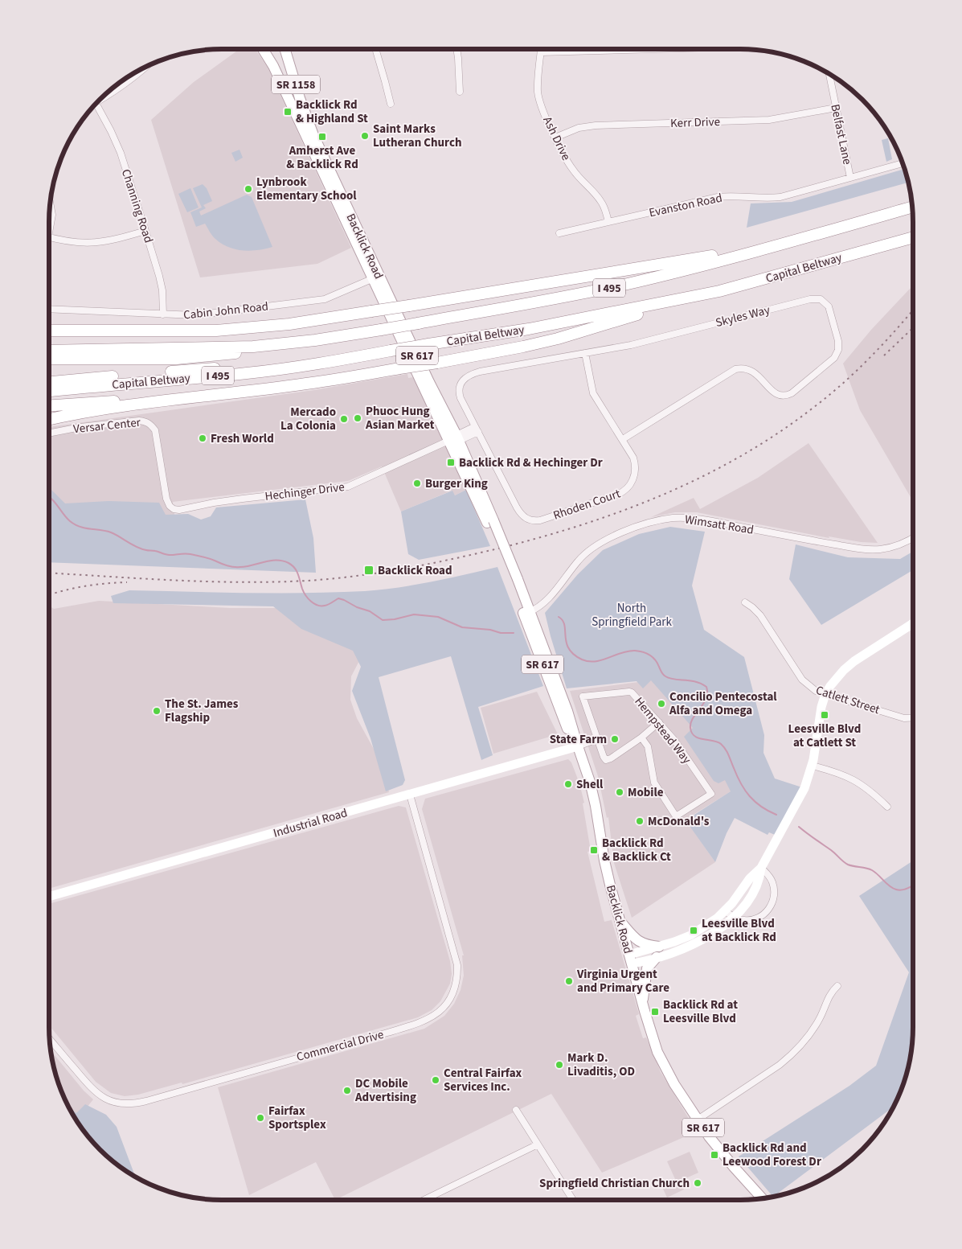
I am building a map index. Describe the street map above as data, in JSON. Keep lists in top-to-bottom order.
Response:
{
  "streets": {
    "highway": ["Capital Beltway", "I 495"],
    "main road": ["SR 1158", "Backlick Road", "SR 617"],
    "street": [
      "Kerr Drive",
      "Belfast Lane",
      "Ash Drive",
      "Evanston Road",
      "Channing Road",
      "Cabin John Road",
      "Skyles Way",
      "Versar Center",
      "Hechinger Drive",
      "Rhoden Court",
      "Wimsatt Road",
      "Catlett Street",
      "Hempstead Way",
      "Industrial Road",
      "Commercial Drive"
    ]
  },
  "crossings": [
    ["Kerr Drive", "Belfast Lane"],
    ["Kerr Drive", "Ash Drive"],
    ["Belfast Lane", "Evanston Road"],
    ["Ash Drive", "Evanston Road"],
    ["Channing Road", "Cabin John Road"],
    ["Backlick Road", "Cabin John Road"],
    ["Backlick Road", "Hechinger Drive"],
    ["Backlick Road", "Wimsatt Road"],
    ["Backlick Road", "Industrial Road"],
    ["Skyles Way", "Rhoden Court"],
    ["Versar Center", "Hechinger Drive"],
    ["Industrial Road", "Commercial Drive"]
  ],
  "parks": ["North Springfield Park"],
  "places": {
    "transit": [
      "Backlick Rd & Highland St",
      "Amherst Ave & Backlick Rd",
      "Backlick Rd & Hechinger Dr",
      "Backlick Road",
      "Leesville Blvd at Catlett St",
      "Backlick Rd & Backlick Ct",
      "Leesville Blvd at Backlick Rd",
      "Backlick Rd at Leesville Blvd",
      "Backlick Rd and Leewood Forest Dr"
    ],
    "other": [
      "Saint Marks Lutheran Church",
      "Lynbrook Elementary School",
      "Phuoc Hung Asian Market",
      "Mercado La Colonia",
      "Fresh World",
      "Burger King",
      "Concilio Pentecostal Alfa and Omega",
      "The St. James Flagship",
      "State Farm",
      "Shell",
      "Mobile",
      "McDonald's",
      "Virginia Urgent and Primary Care",
      "Mark D. Livaditis, OD",
      "Central Fairfax Services Inc.",
      "DC Mobile Advertising",
      "Fairfax Sportsplex",
      "Springfield Christian Church"
    ]
  }
}
